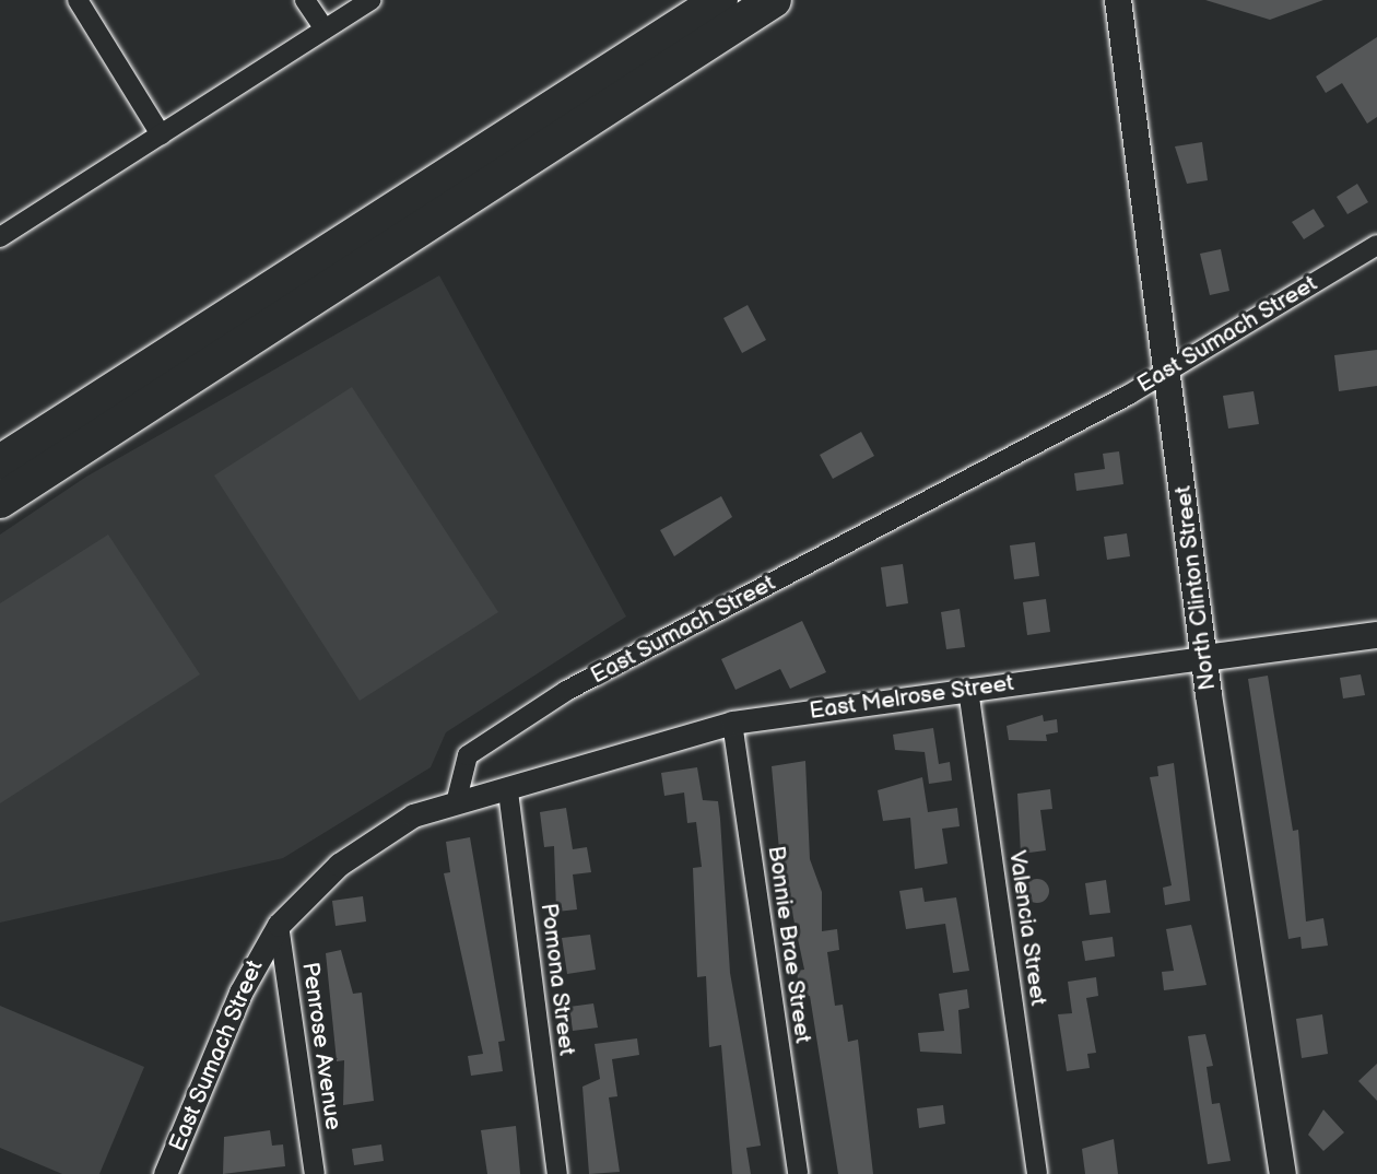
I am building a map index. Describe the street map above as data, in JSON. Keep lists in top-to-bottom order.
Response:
{
  "streets": {
    "main road": ["North Clinton Street", "East Melrose Street"],
    "street": [
      "East Sumach Street",
      "Valencia Street",
      "Bonnie Brae Street",
      "Pomona Street",
      "Penrose Avenue"
    ]
  },
  "crossings": [
    ["East Sumach Street", "North Clinton Street"],
    ["East Sumach Street", "East Melrose Street"],
    ["East Sumach Street", "Penrose Avenue"],
    ["North Clinton Street", "East Melrose Street"],
    ["East Melrose Street", "Valencia Street"],
    ["East Melrose Street", "Bonnie Brae Street"],
    ["East Melrose Street", "Pomona Street"]
  ]
}
